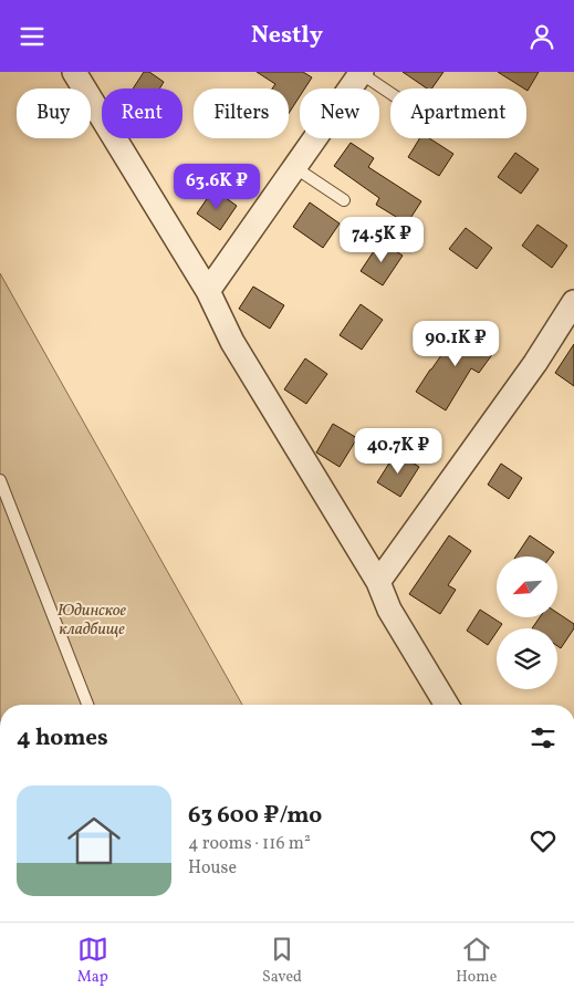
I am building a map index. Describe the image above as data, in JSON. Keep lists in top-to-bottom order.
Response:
{
  "parks": ["Юдинское кладбище"],
  "north": "bottom left",
  "page": {
    "header": "Nestly",
    "chip": [
      "Buy",
      "Rent",
      "Filters",
      "New",
      "Apartment"
    ],
    "price": [
      "63.6K ₽",
      "74.5K ₽",
      "90.1K ₽",
      "40.7K ₽"
    ],
    "heading": "4 homes",
    "list": [
      {
        "name": "63 600 ₽/mo",
        "note": "4 rooms · 116 m² · House"
      }
    ],
    "tabs": ["Map", "Saved", "Home"]
  }
}
